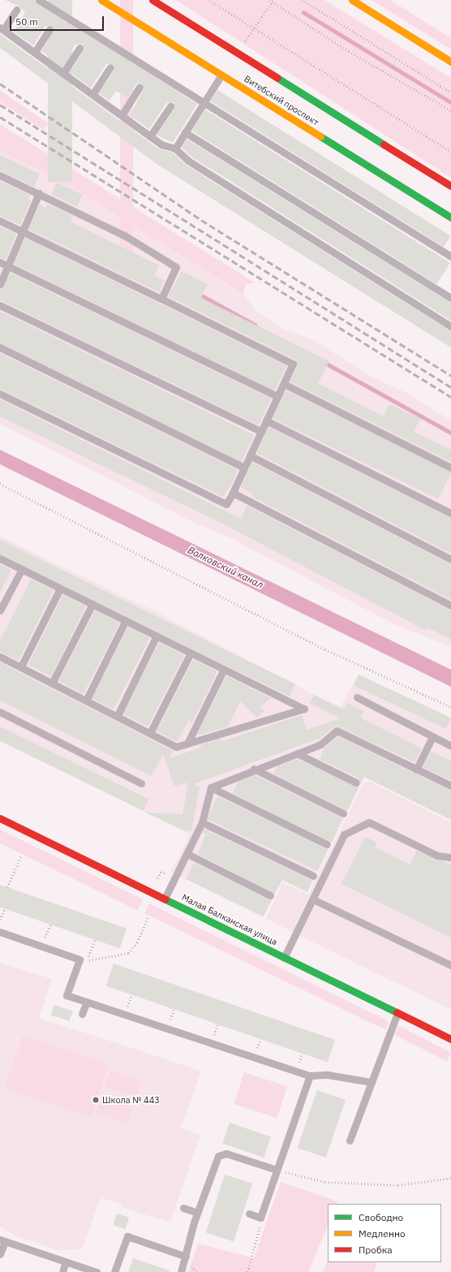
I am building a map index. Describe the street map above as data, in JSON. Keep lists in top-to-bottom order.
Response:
{
  "streets": {
    "main road": ["Витебский проспект", "Малая Балканская улица"]
  },
  "water": ["Волковский канал"],
  "places": ["Школа № 443"],
  "legend": ["Свободно", "Медленно", "Пробка"],
  "scale_bar": "50 m"
}
